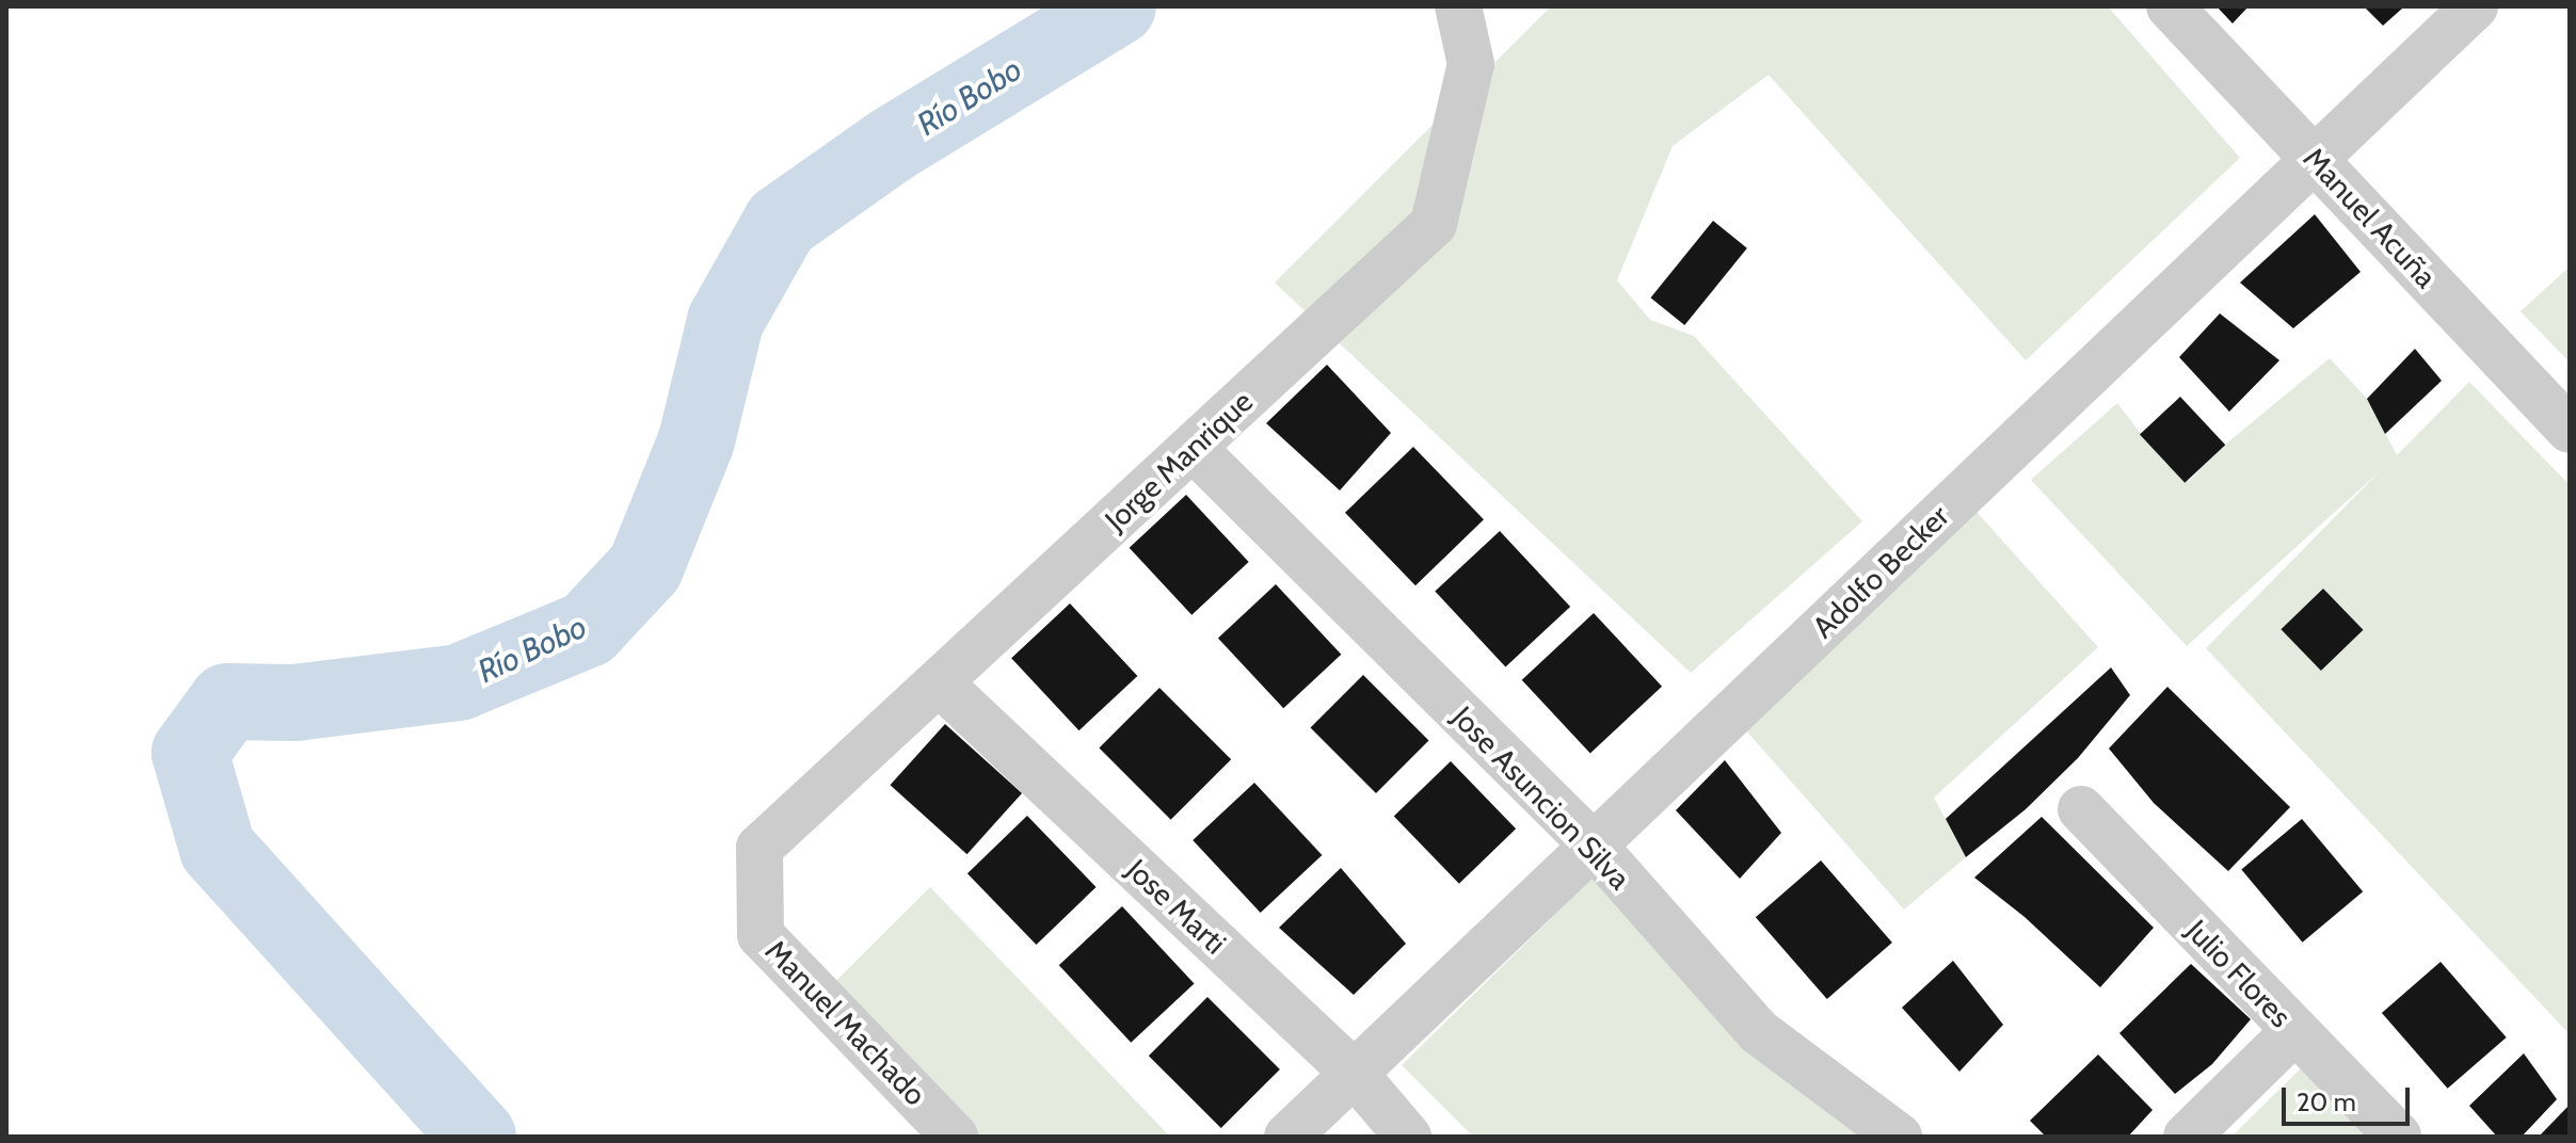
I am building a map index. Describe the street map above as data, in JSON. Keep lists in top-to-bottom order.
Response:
{
  "streets": {
    "street": [
      "Manuel Acuña",
      "Jorge Manrique",
      "Adolfo Becker",
      "Jose Asuncion Silva",
      "Jose Marti",
      "Julio Flores",
      "Manuel Machado"
    ]
  },
  "crossings": [
    ["Manuel Acuña", "Adolfo Becker"],
    ["Jorge Manrique", "Jose Asuncion Silva"],
    ["Jorge Manrique", "Jose Marti"],
    ["Jorge Manrique", "Manuel Machado"],
    ["Adolfo Becker", "Jose Asuncion Silva"],
    ["Adolfo Becker", "Jose Marti"]
  ],
  "water": ["Río Bobo"],
  "scale_bar": "20 m"
}
